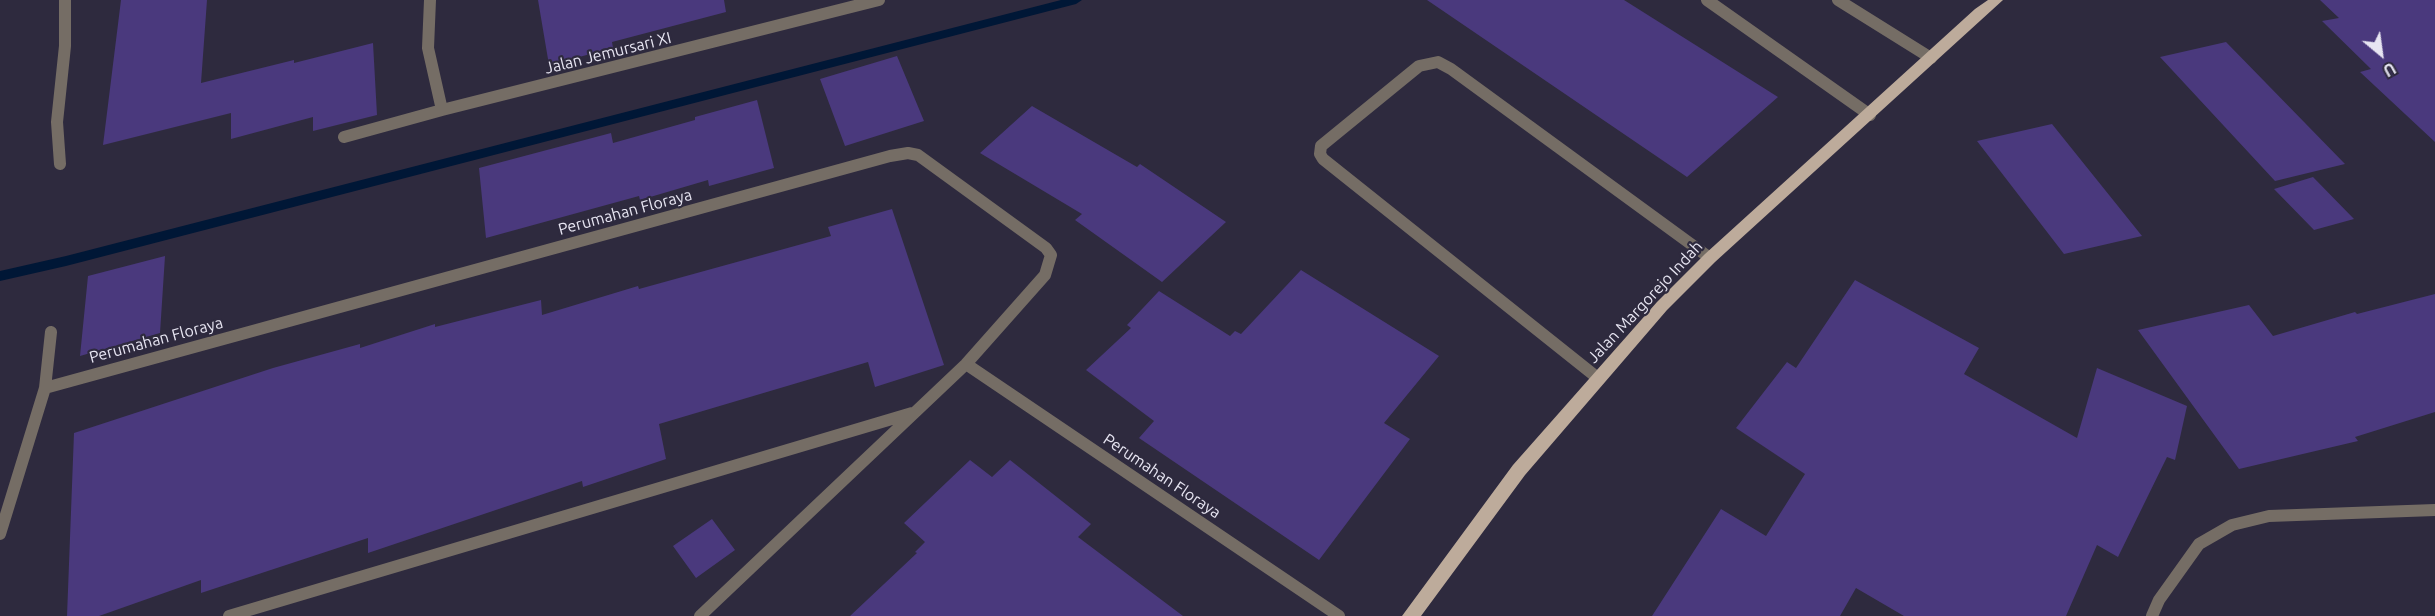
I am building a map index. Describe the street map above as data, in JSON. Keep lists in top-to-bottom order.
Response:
{
  "streets": {
    "main road": ["Jalan Margorejo Indah"],
    "street": ["Jalan Jemursari XI", "Perumahan Floraya"]
  },
  "north": "bottom right"
}
